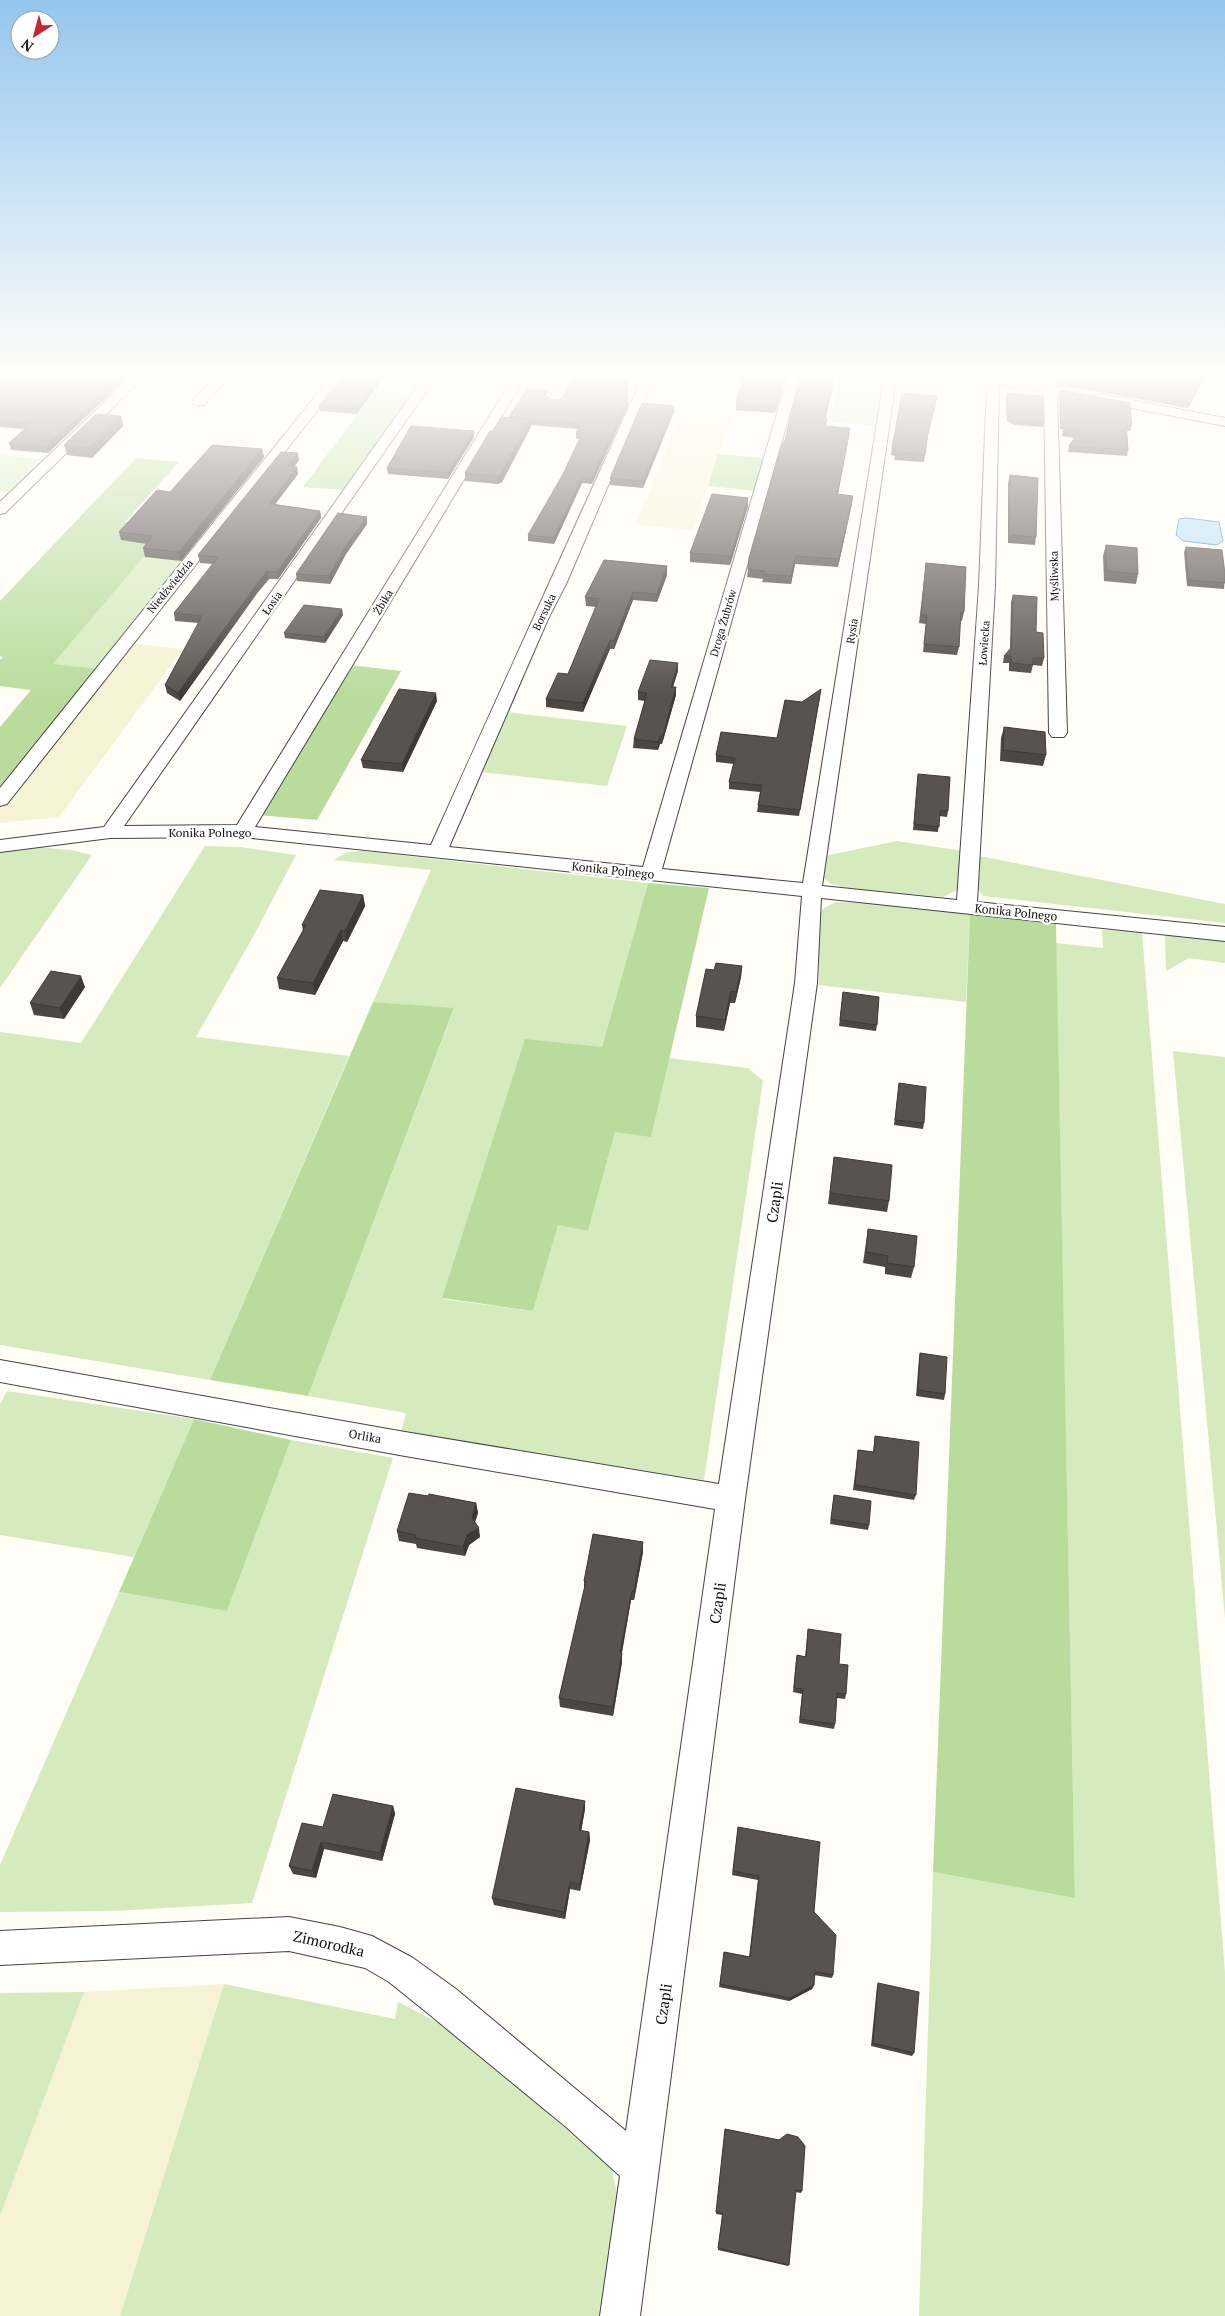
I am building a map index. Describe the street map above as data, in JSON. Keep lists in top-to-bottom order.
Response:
{
  "streets": {
    "street": [
      "Myśliwska",
      "Niedźwiedzia",
      "Żbika",
      "Łosia",
      "Borsuka",
      "Droga Żubrów",
      "Rysia",
      "Łowiecka",
      "Konika Polnego",
      "Czapli",
      "Orlika",
      "Zimorodka"
    ]
  },
  "crossings": [
    ["Żbika", "Konika Polnego"],
    ["Łosia", "Konika Polnego"],
    ["Borsuka", "Konika Polnego"],
    ["Droga Żubrów", "Konika Polnego"],
    ["Rysia", "Konika Polnego"],
    ["Rysia", "Czapli"],
    ["Łowiecka", "Konika Polnego"],
    ["Konika Polnego", "Czapli"],
    ["Czapli", "Orlika"],
    ["Czapli", "Zimorodka"]
  ],
  "north": "bottom left"
}
